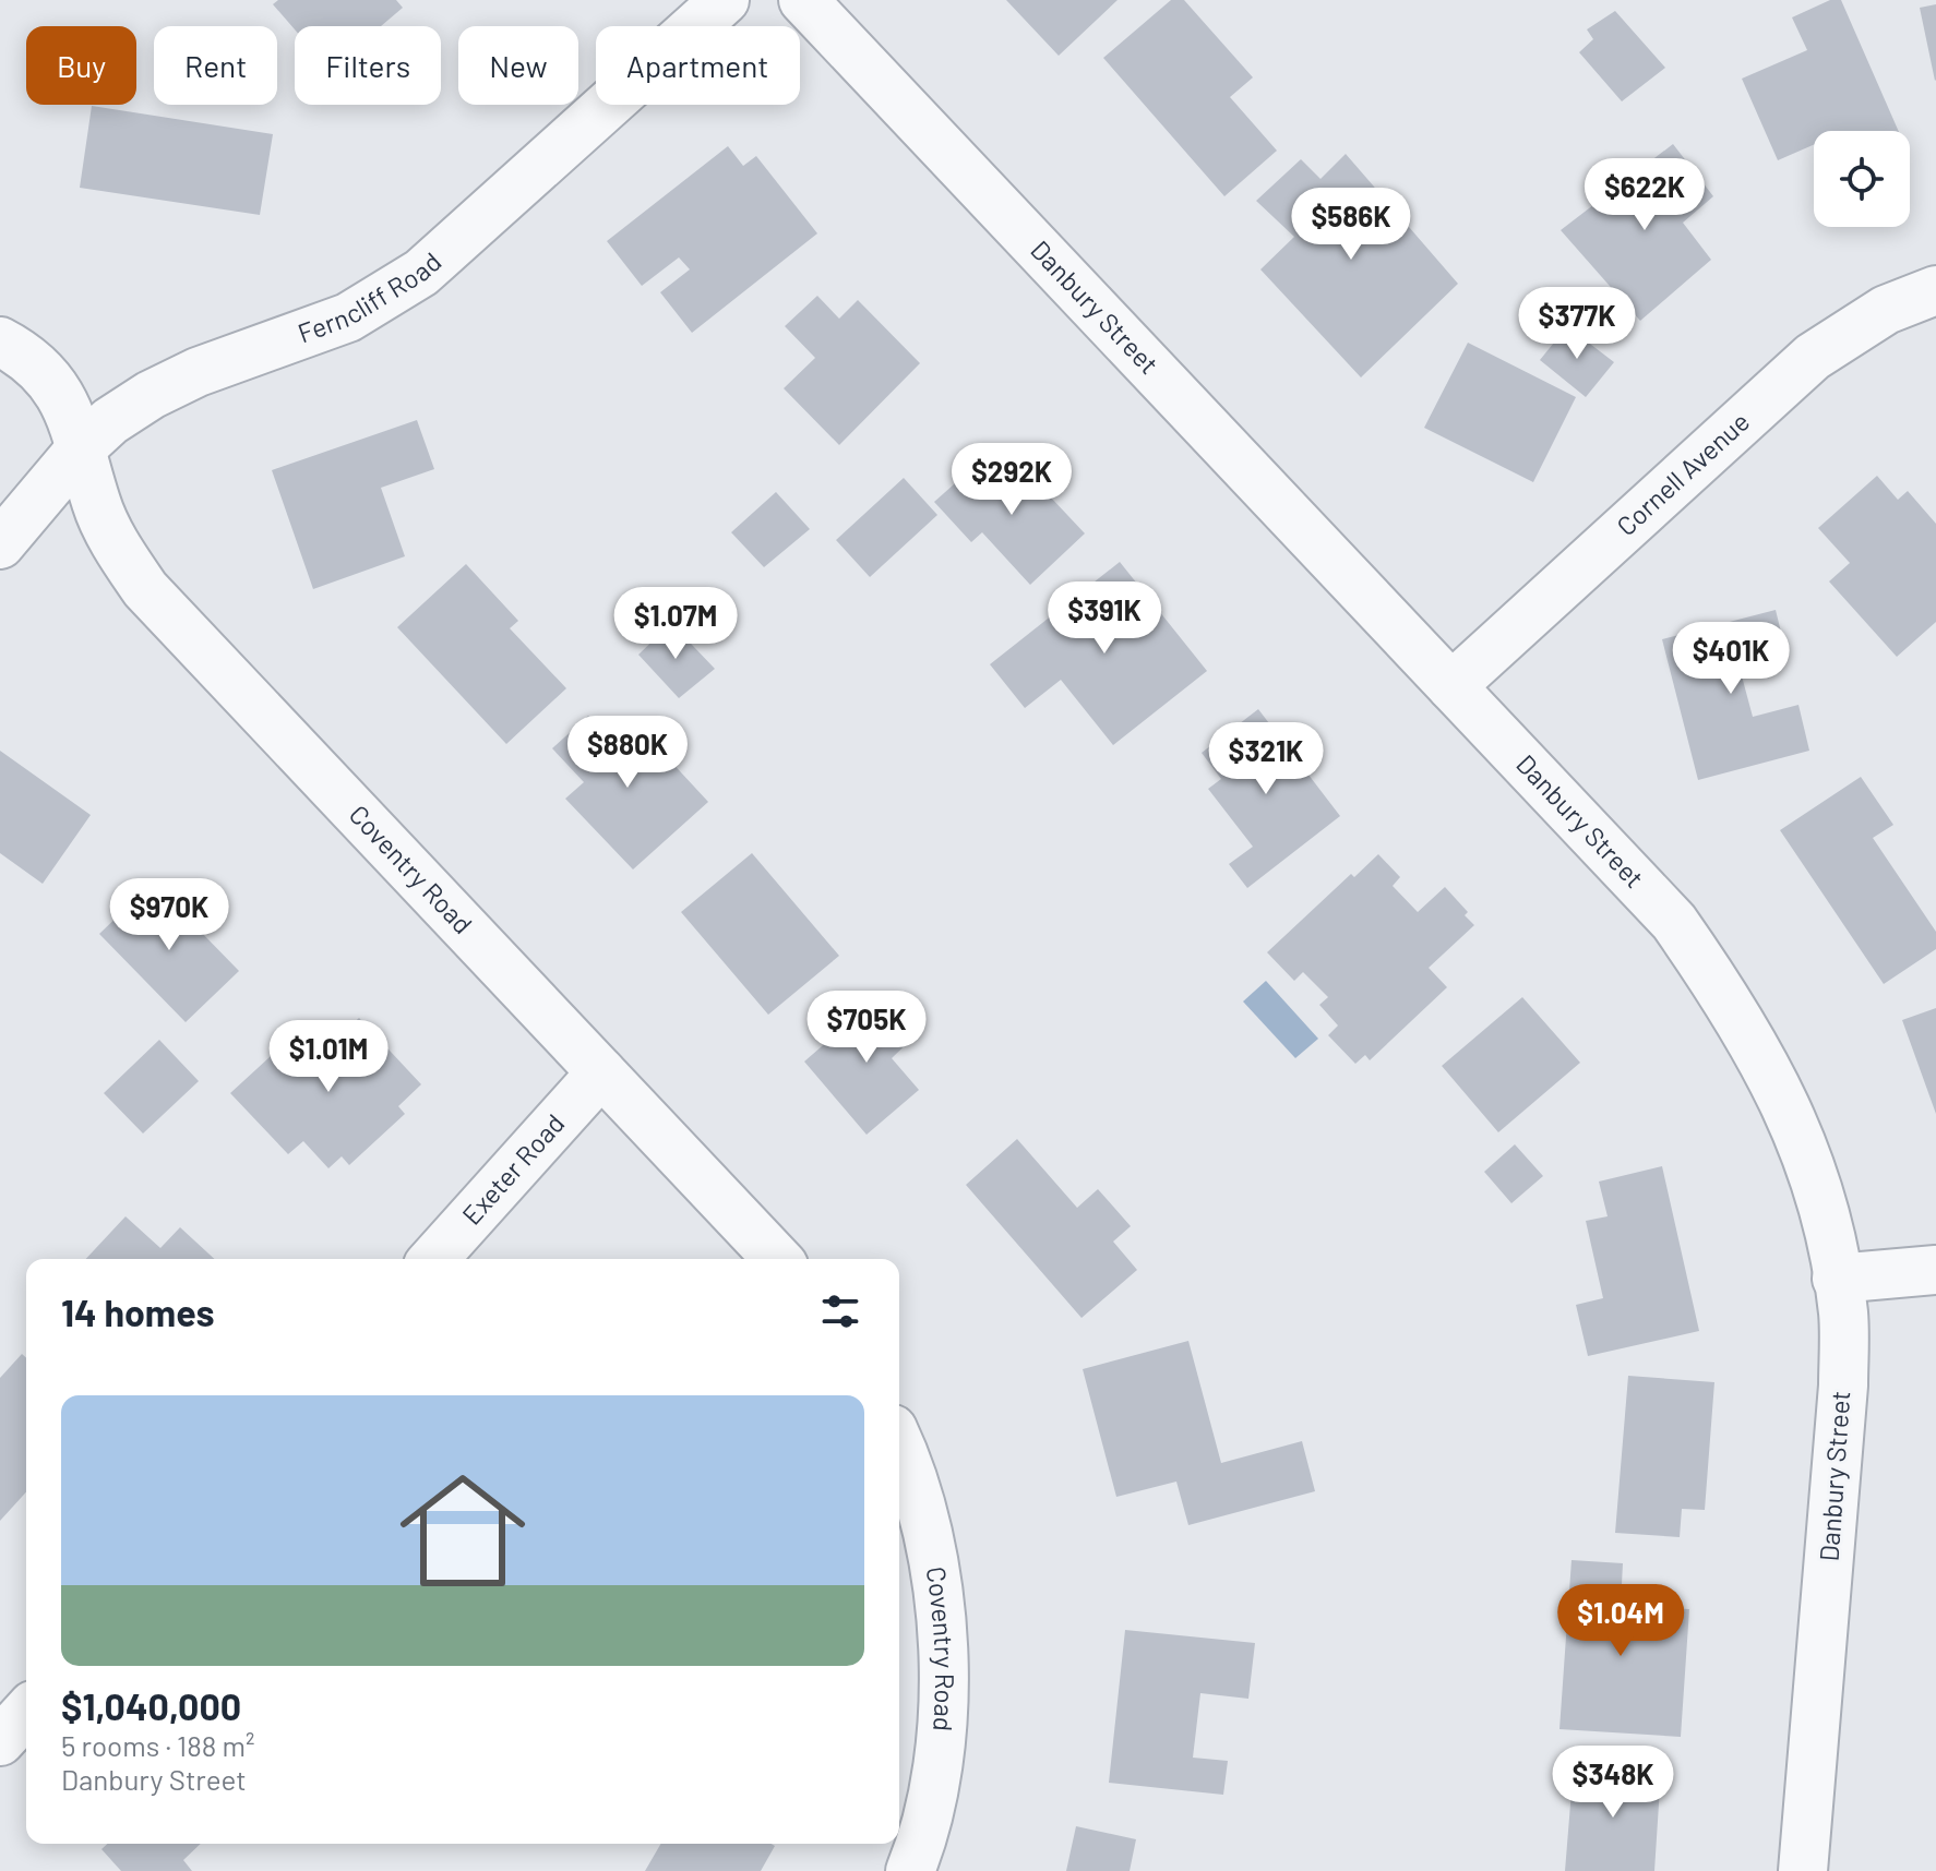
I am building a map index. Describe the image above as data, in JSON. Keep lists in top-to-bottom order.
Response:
{
  "streets": {
    "street": [
      "Ferncliff Road",
      "Danbury Street",
      "Cornell Avenue",
      "Coventry Road",
      "Exeter Road"
    ]
  },
  "crossings": [
    ["Ferncliff Road", "Coventry Road"],
    ["Danbury Street", "Cornell Avenue"],
    ["Coventry Road", "Exeter Road"]
  ],
  "page": {
    "chip": [
      "Buy",
      "Rent",
      "Filters",
      "New",
      "Apartment"
    ],
    "price": [
      "$622K",
      "$586K",
      "$377K",
      "$292K",
      "$391K",
      "$1.07M",
      "$401K",
      "$880K",
      "$321K",
      "$970K",
      "$705K",
      "$1.01M",
      "$1.04M",
      "$348K"
    ],
    "heading": "14 homes",
    "list": [
      {
        "name": "$1,040,000",
        "note": "5 rooms · 188 m² · Danbury Street"
      }
    ]
  }
}
